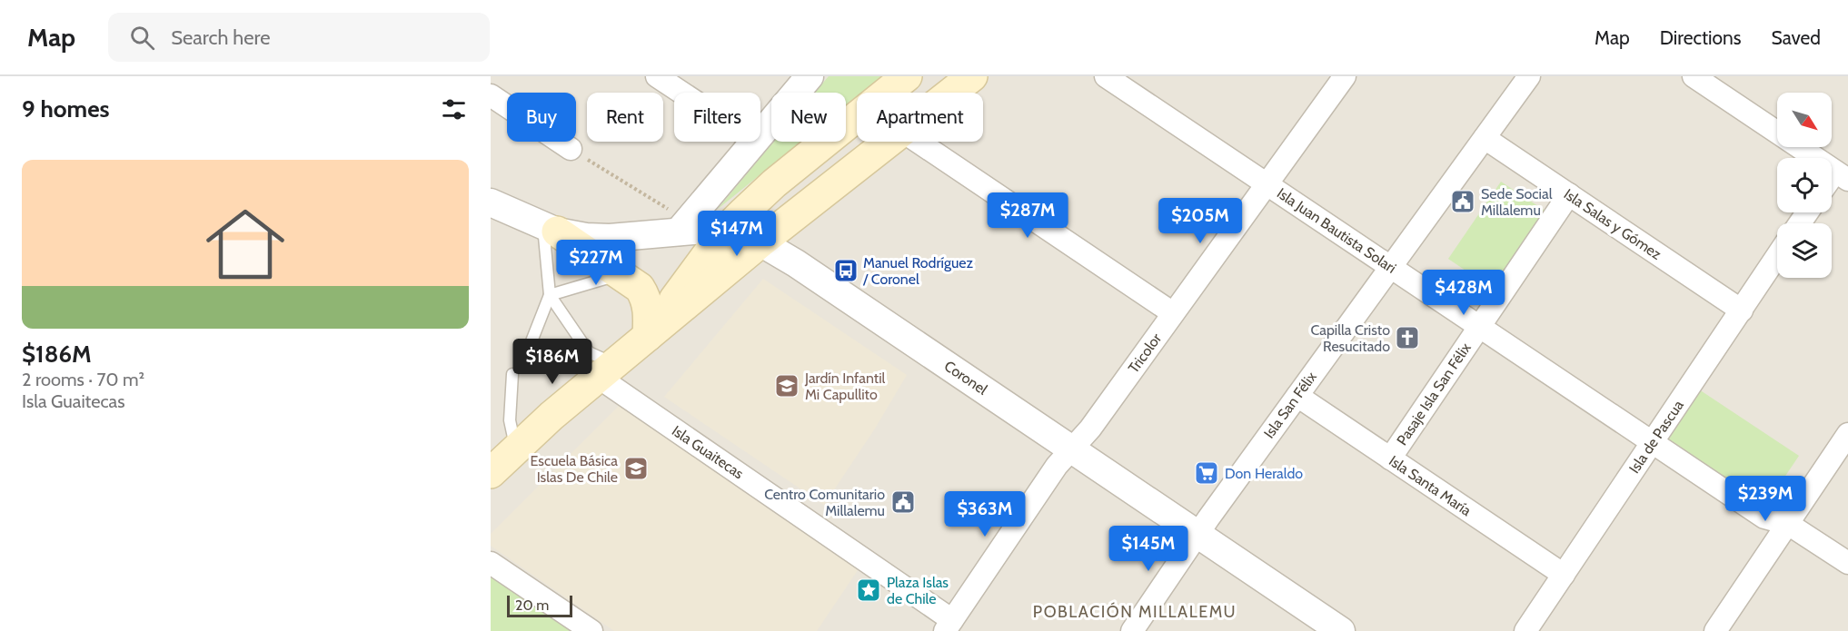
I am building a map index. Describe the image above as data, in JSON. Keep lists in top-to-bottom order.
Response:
{
  "streets": {
    "street": [
      "Isla Salas y Gómez",
      "Isla Juan Bautista Solari",
      "Tricolor",
      "Coronel",
      "Pasaje Isla San Félix",
      "Isla San Félix",
      "Isla de Pascua",
      "Isla Guaitecas",
      "Isla Santa María"
    ]
  },
  "crossings": [
    ["Isla Salas y Gómez", "Pasaje Isla San Félix"],
    ["Isla Salas y Gómez", "Isla San Félix"],
    ["Isla Salas y Gómez", "Isla de Pascua"],
    ["Isla Juan Bautista Solari", "Tricolor"],
    ["Isla Juan Bautista Solari", "Pasaje Isla San Félix"],
    ["Isla Juan Bautista Solari", "Isla San Félix"],
    ["Isla Juan Bautista Solari", "Isla de Pascua"],
    ["Tricolor", "Coronel"],
    ["Tricolor", "Isla Guaitecas"],
    ["Coronel", "Isla San Félix"],
    ["Pasaje Isla San Félix", "Isla Santa María"],
    ["Isla San Félix", "Isla Santa María"],
    ["Isla de Pascua", "Isla Santa María"]
  ],
  "districts": ["POBLACIÓN MILLALEMU"],
  "places": {
    "public building": ["Sede Social Millalemu", "Centro Comunitario Millalemu"],
    "bus stop": ["Manuel Rodríguez / Coronel"],
    "church": ["Capilla Cristo Resucitado"],
    "school or university": ["Jardín Infantil Mi Capullito", "Escuela Básica Islas De Chile"],
    "supermarket": ["Don Heraldo"],
    "place": ["Plaza Islas de Chile"]
  },
  "scale_bar": "20 m",
  "north": "bottom right",
  "page": {
    "header": "Map",
    "search": "Search here",
    "nav": ["Map", "Directions", "Saved"],
    "heading": "9 homes",
    "chip": [
      "Buy",
      "Rent",
      "Filters",
      "New",
      "Apartment"
    ],
    "list": [
      {
        "name": "$186M",
        "note": "2 rooms · 70 m² · Isla Guaitecas"
      }
    ],
    "price": [
      "$287M",
      "$205M",
      "$147M",
      "$227M",
      "$428M",
      "$186M",
      "$239M",
      "$363M",
      "$145M"
    ],
    "scale": "20 m"
  }
}
